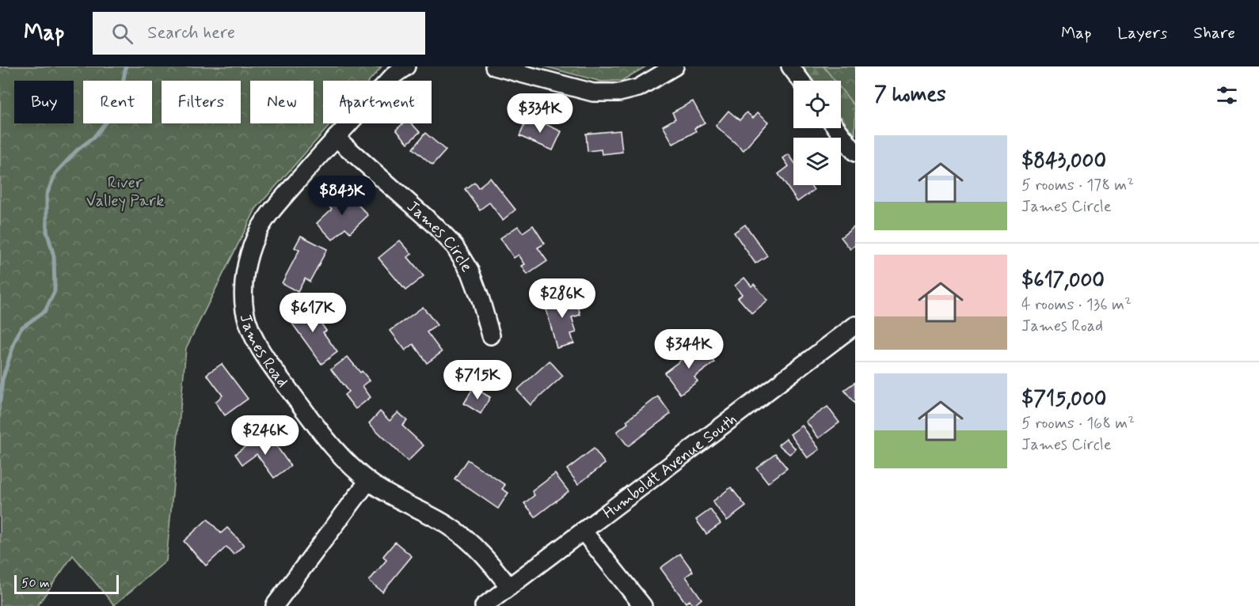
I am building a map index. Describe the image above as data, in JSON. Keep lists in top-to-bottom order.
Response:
{
  "streets": {
    "street": ["James Circle", "James Road", "Humboldt Avenue South"]
  },
  "crossings": [
    ["James Circle", "James Road"],
    ["James Road", "Humboldt Avenue South"]
  ],
  "parks": ["River Valley Park"],
  "scale_bar": "50 m",
  "page": {
    "header": "Map",
    "search": "Search here",
    "nav": ["Map", "Layers", "Share"],
    "heading": "7 homes",
    "chip": [
      "Buy",
      "Rent",
      "Filters",
      "New",
      "Apartment"
    ],
    "price": [
      "$334K",
      "$843K",
      "$286K",
      "$617K",
      "$344K",
      "$715K",
      "$246K"
    ],
    "list": [
      {
        "name": "$843,000",
        "note": "5 rooms · 178 m² · James Circle"
      },
      {
        "name": "$617,000",
        "note": "4 rooms · 136 m² · James Road"
      },
      {
        "name": "$715,000",
        "note": "5 rooms · 168 m² · James Circle"
      }
    ],
    "scale": "50 m"
  }
}
